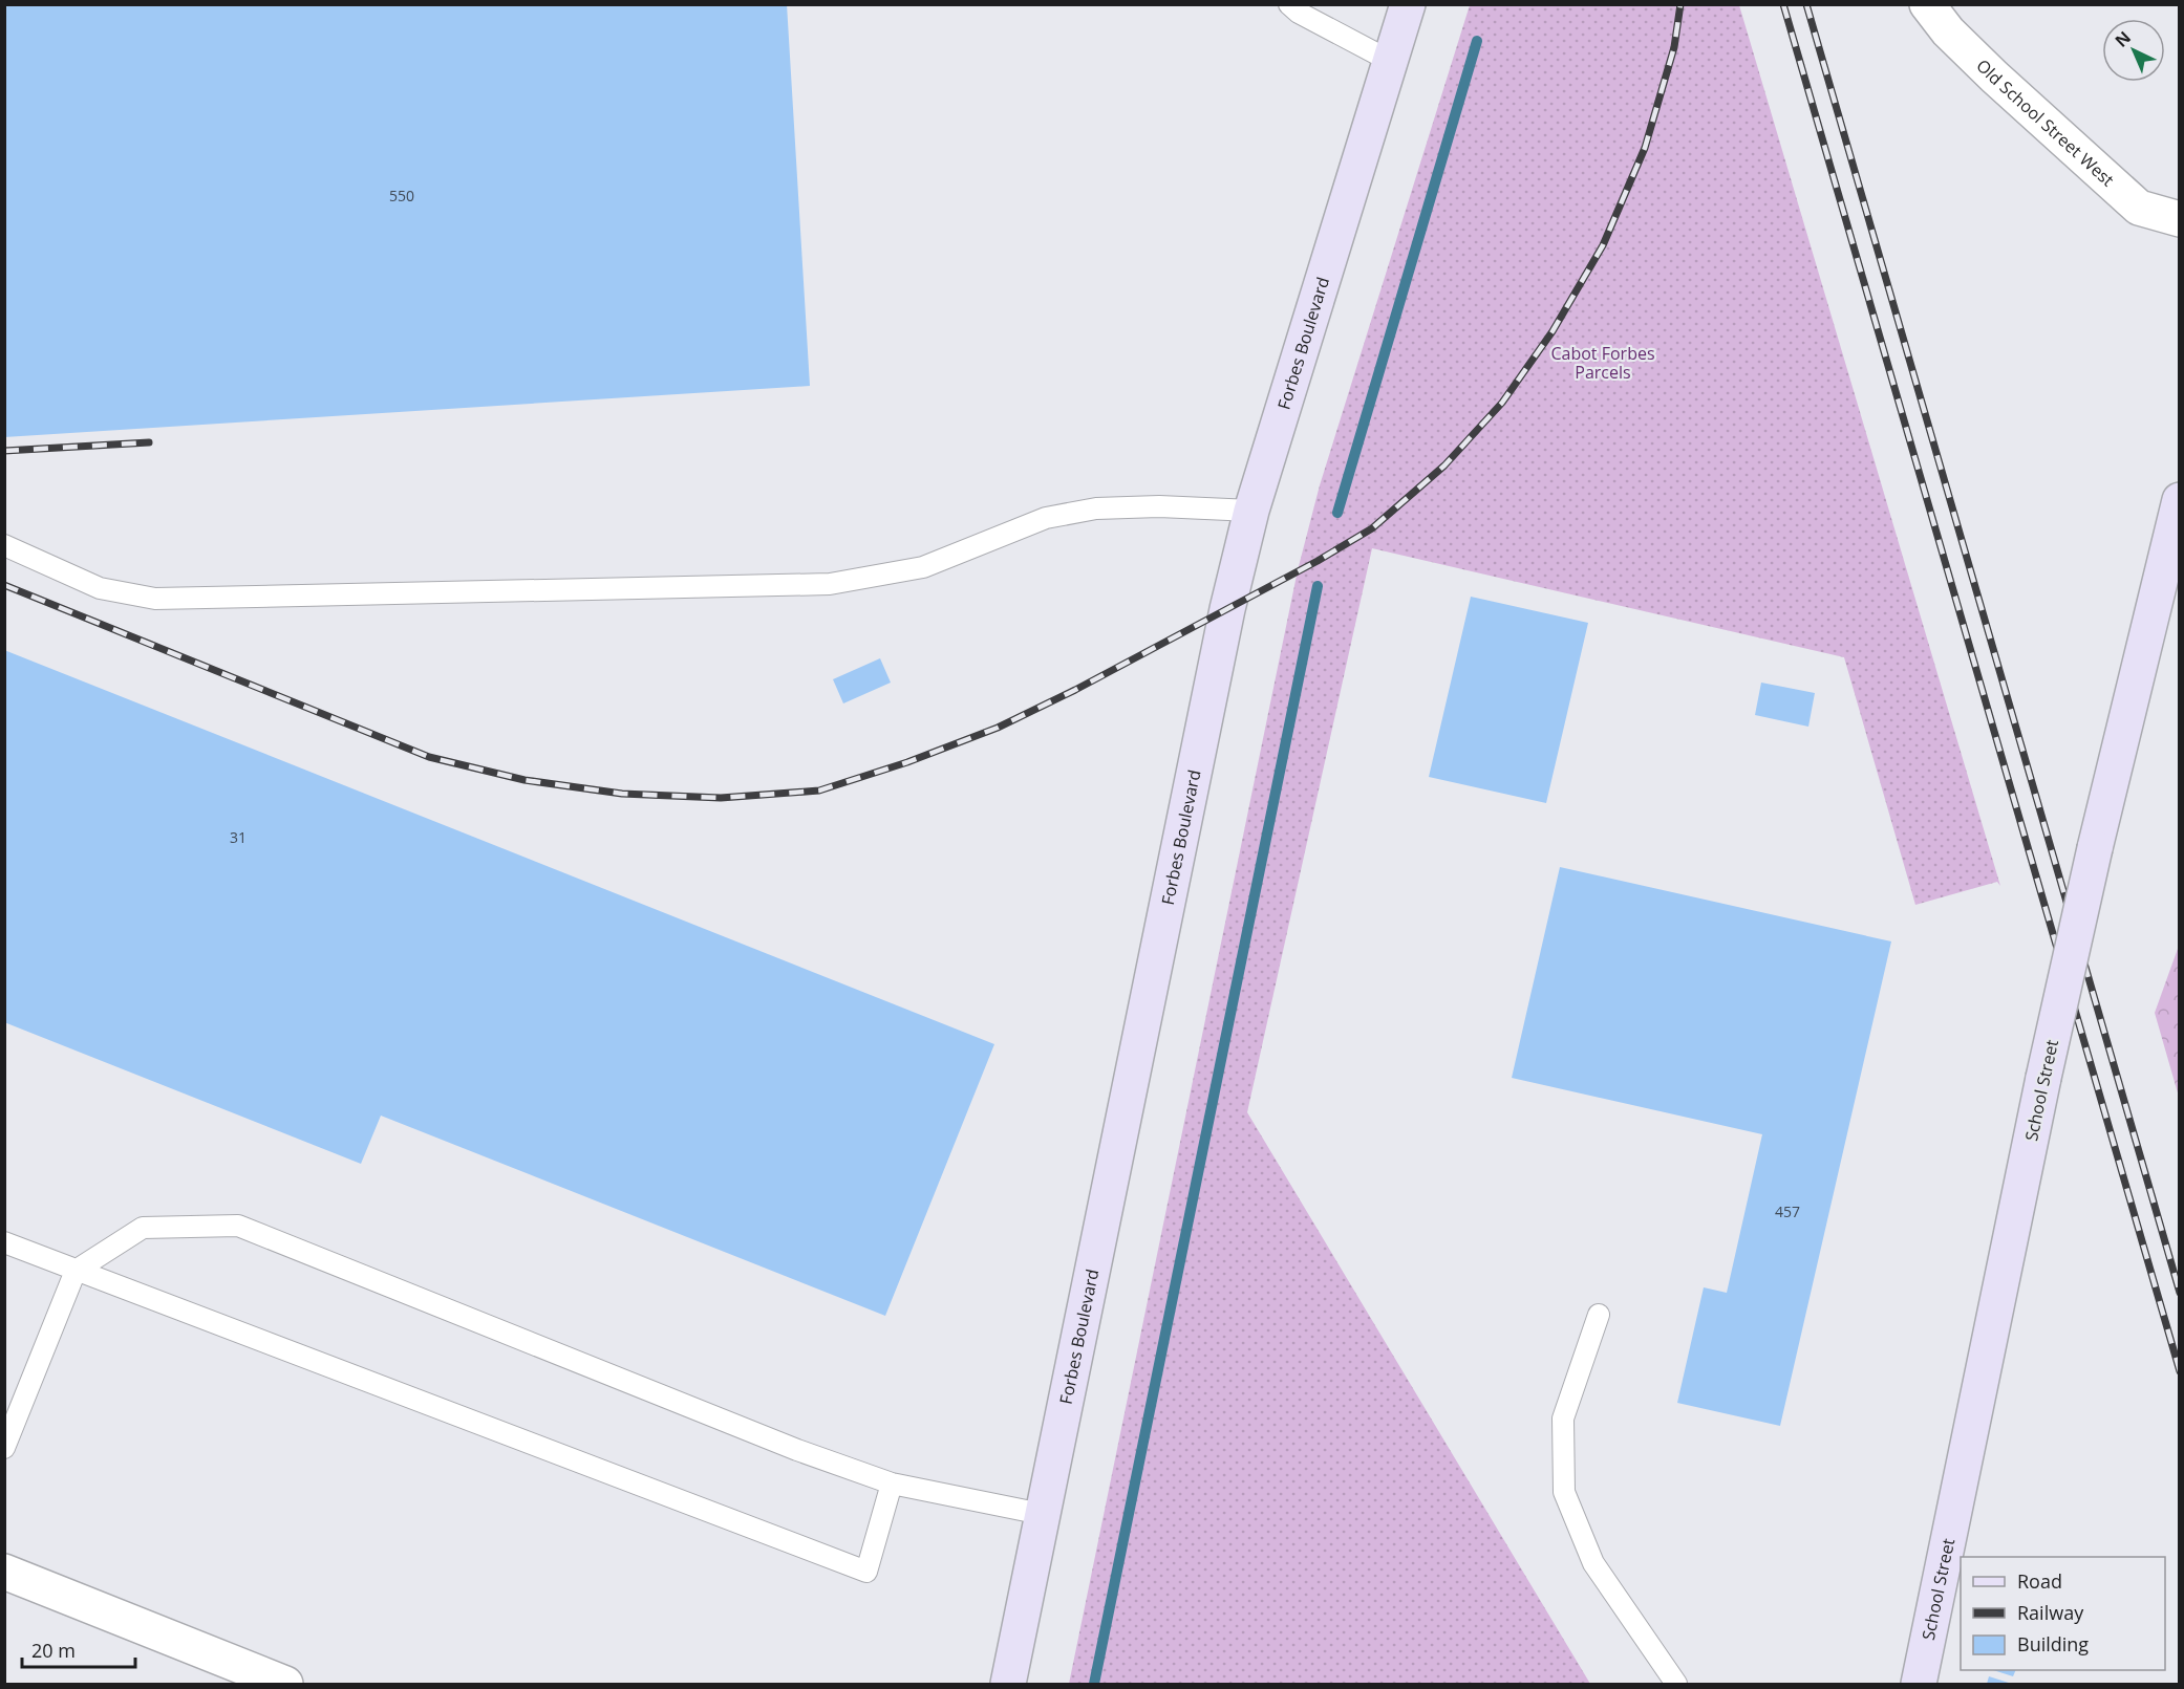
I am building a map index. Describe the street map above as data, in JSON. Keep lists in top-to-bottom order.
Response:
{
  "streets": {
    "street": ["Old School Street West", "Forbes Boulevard", "School Street"]
  },
  "parks": ["Cabot Forbes Parcels"],
  "house_numbers": ["550", "31", "457"],
  "legend": ["Road", "Railway", "Building"],
  "scale_bar": "20 m",
  "north": "top left"
}
